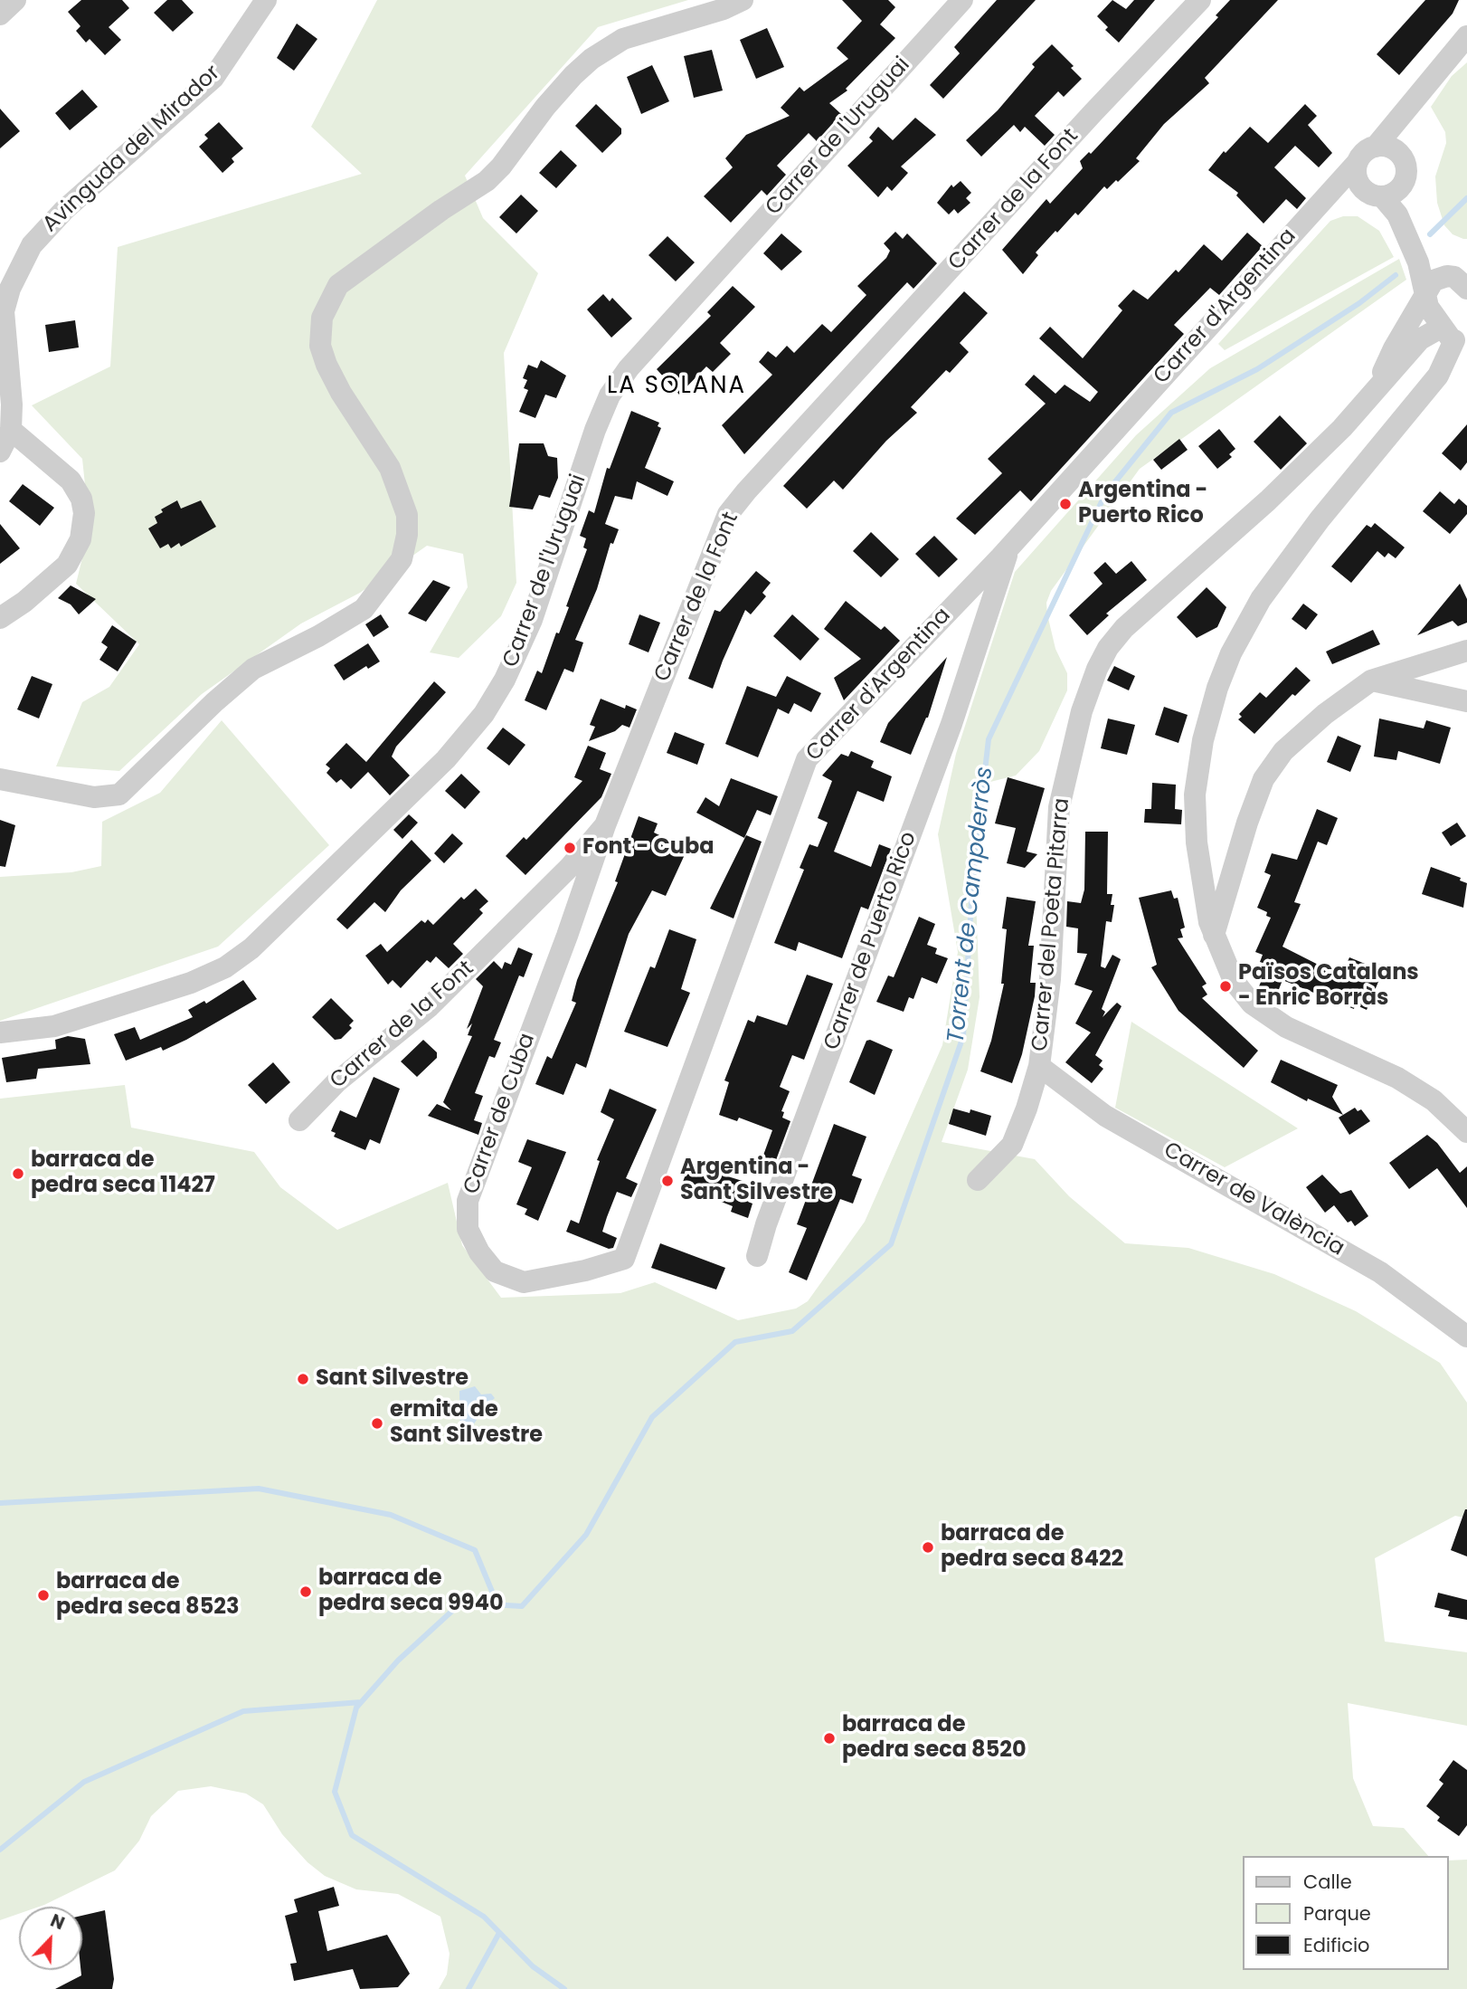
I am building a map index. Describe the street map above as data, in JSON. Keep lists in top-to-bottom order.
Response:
{
  "streets": {
    "street": [
      "Carrer de l'Uruguai",
      "Avinguda del Mirador",
      "Carrer de la Font",
      "Carrer d'Argentina",
      "Carrer del Poeta Pitarra",
      "Carrer de Puerto Rico",
      "Carrer de Cuba",
      "Carrer de València"
    ]
  },
  "crossings": [
    ["Carrer de la Font", "Carrer de Cuba"],
    ["Carrer d'Argentina", "Carrer de Puerto Rico"],
    ["Carrer d'Argentina", "Carrer de Cuba"],
    ["Carrer del Poeta Pitarra", "Carrer de València"]
  ],
  "districts": ["LA SOLANA"],
  "water": ["Torrent de Campderròs"],
  "places": [
    "Argentina - Puerto Rico",
    "Font - Cuba",
    "Països Catalans - Enric Borràs",
    "barraca de pedra seca 11427",
    "Argentina - Sant Silvestre",
    "Sant Silvestre",
    "ermita de Sant Silvestre",
    "barraca de pedra seca 8422",
    "barraca de pedra seca 9940",
    "barraca de pedra seca 8523",
    "barraca de pedra seca 8520"
  ],
  "legend": ["Calle", "Parque", "Edificio"],
  "north": "top right"
}
